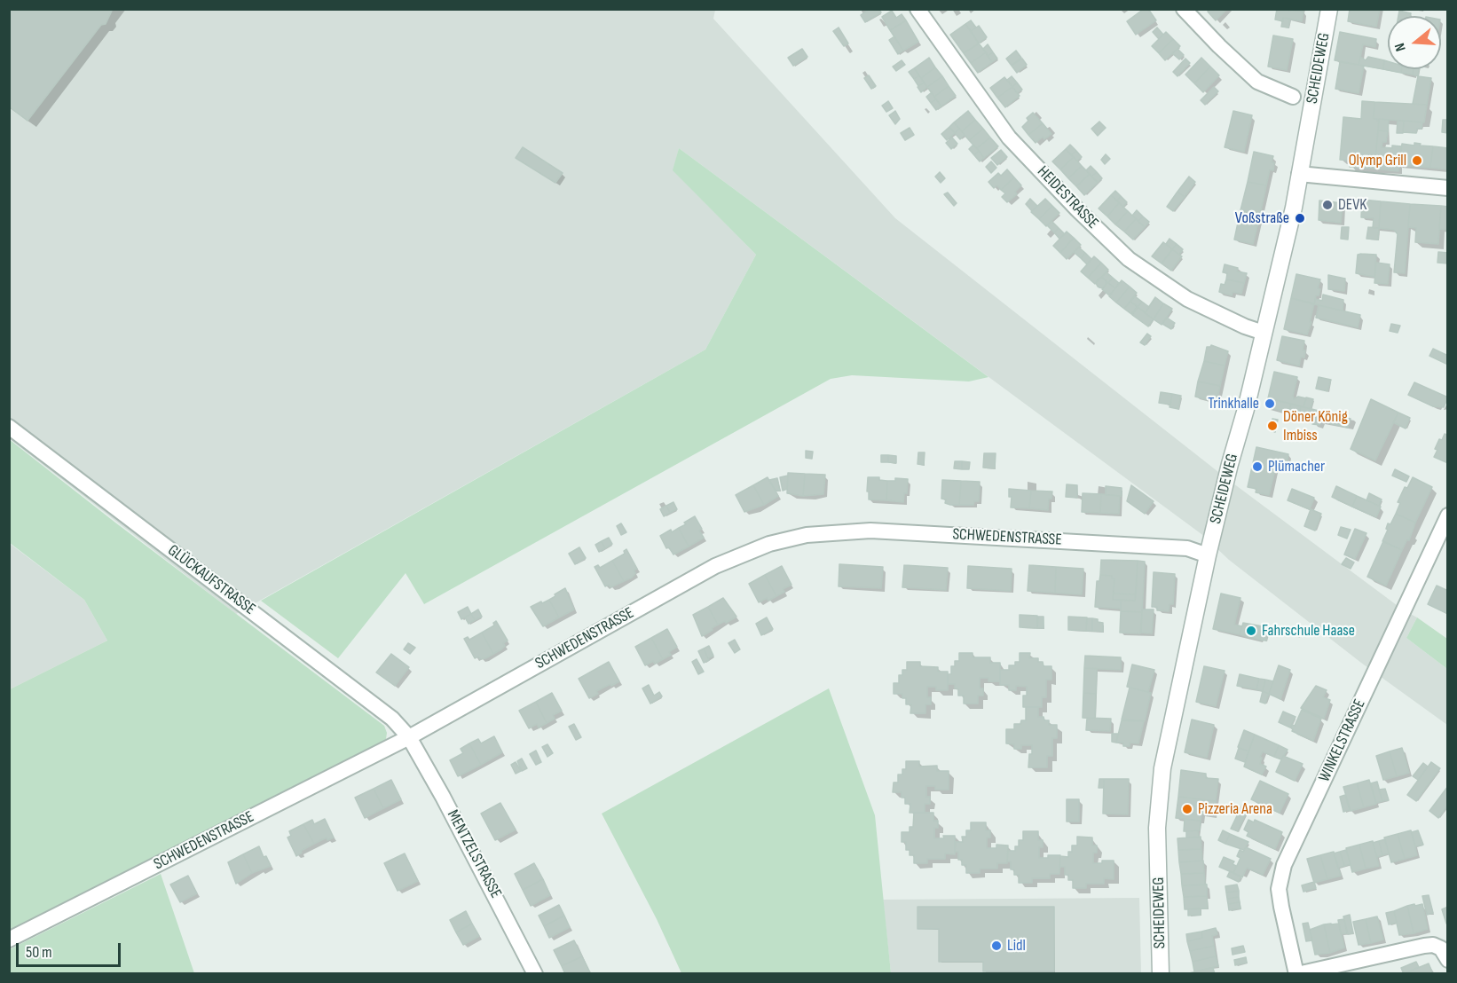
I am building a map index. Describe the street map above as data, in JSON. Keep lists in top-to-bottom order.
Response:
{
  "streets": {
    "street": [
      "SCHEIDEWEG",
      "HEIDESTRASSE",
      "SCHWEDENSTRASSE",
      "GLÜCKAUFSTRASSE",
      "WINKELSTRASSE",
      "MENTZELSTRASSE"
    ]
  },
  "crossings": [
    ["SCHEIDEWEG", "HEIDESTRASSE"],
    ["SCHEIDEWEG", "SCHWEDENSTRASSE"],
    ["SCHWEDENSTRASSE", "GLÜCKAUFSTRASSE"],
    ["SCHWEDENSTRASSE", "MENTZELSTRASSE"],
    ["GLÜCKAUFSTRASSE", "MENTZELSTRASSE"]
  ],
  "places": [
    "Olymp Grill",
    "DEVK",
    "Voßstraße",
    "Trinkhalle",
    "Döner König Imbiss",
    "Plümacher",
    "Fahrschule Haase",
    "Pizzeria Arena",
    "Lidl"
  ],
  "scale_bar": "50 m",
  "north": "left"
}
